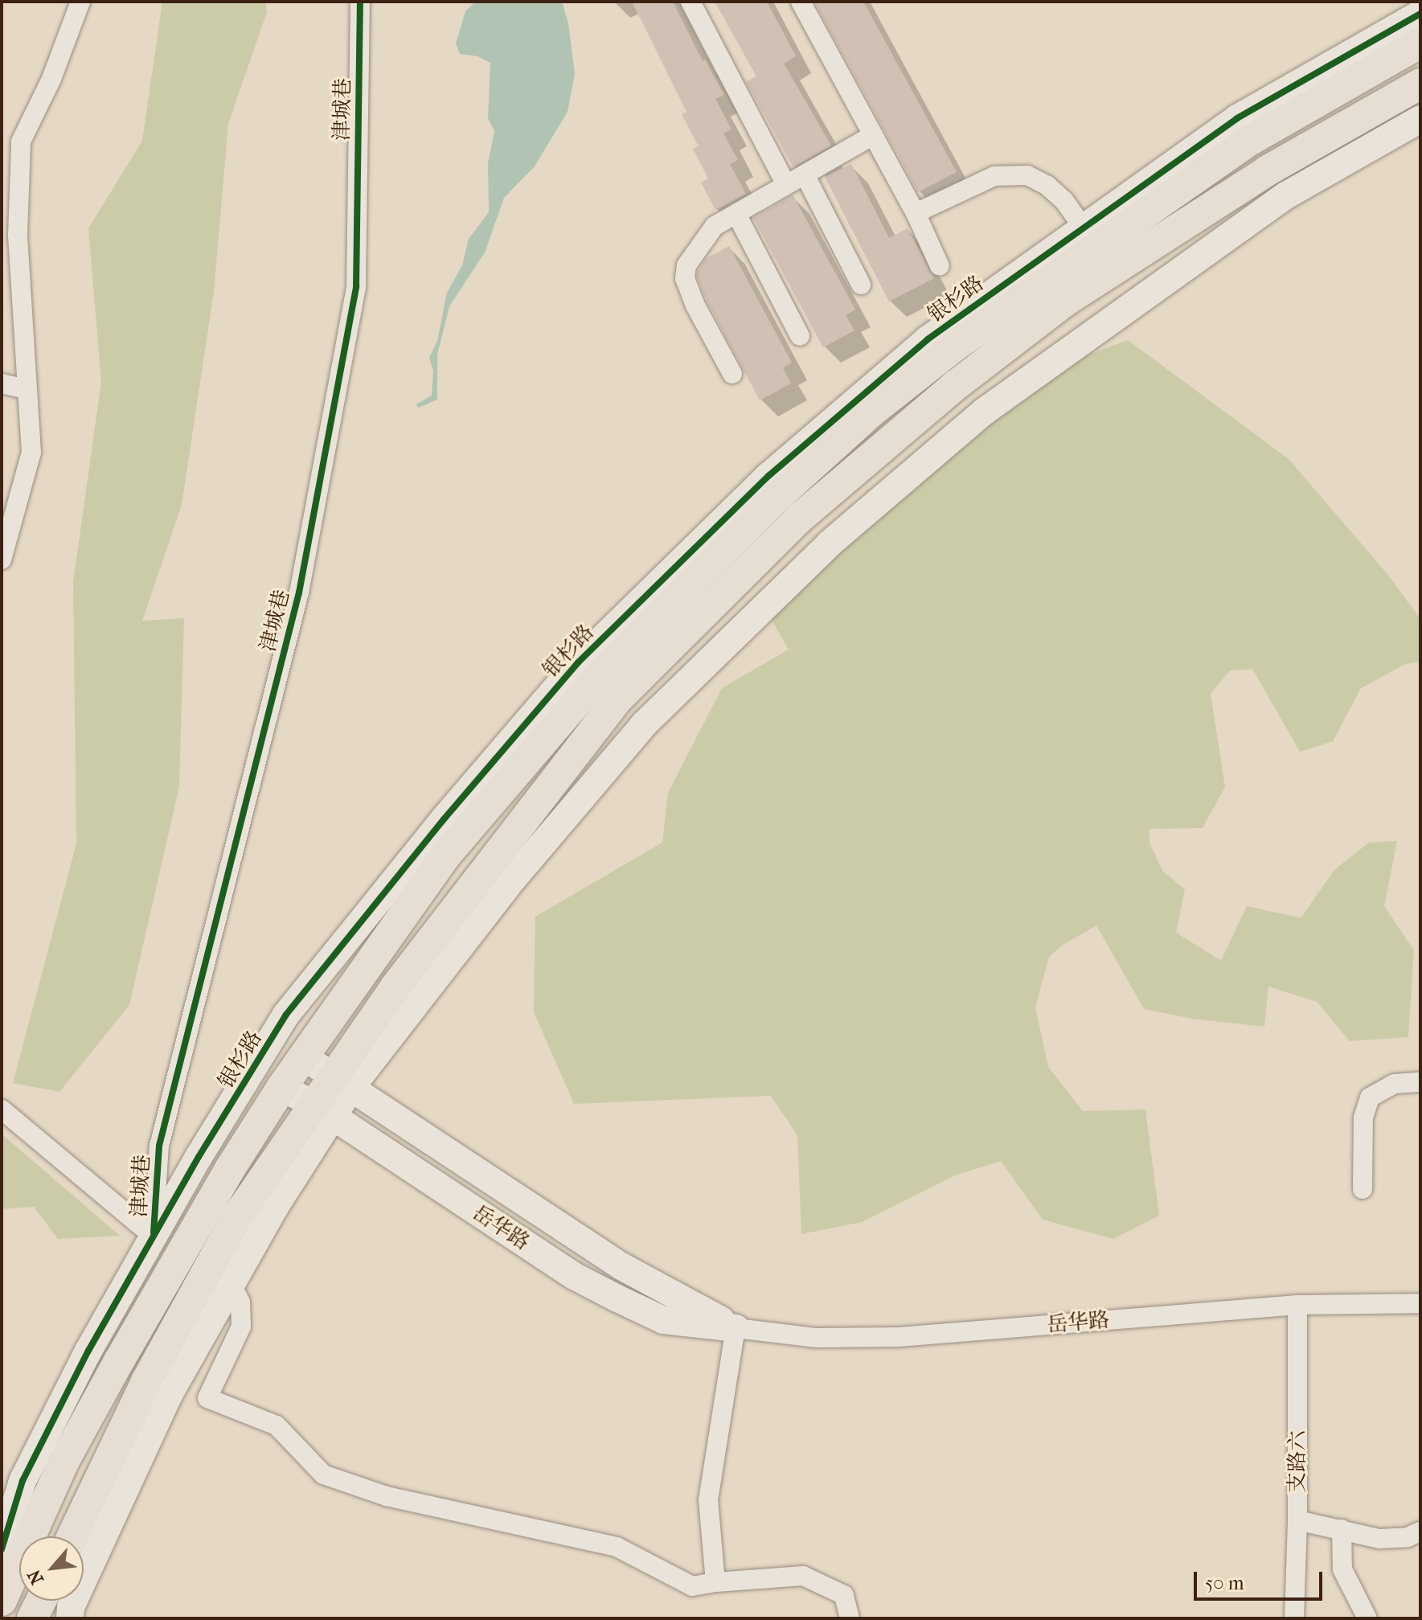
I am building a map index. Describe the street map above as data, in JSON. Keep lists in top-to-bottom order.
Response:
{
  "streets": {
    "main road": ["银杉路"],
    "street": ["津城巷", "岳华路", "支路六"]
  },
  "crossings": [
    ["津城巷", "银杉路"],
    ["银杉路", "岳华路"],
    ["岳华路", "支路六"]
  ],
  "scale_bar": "50 m",
  "north": "bottom left"
}
